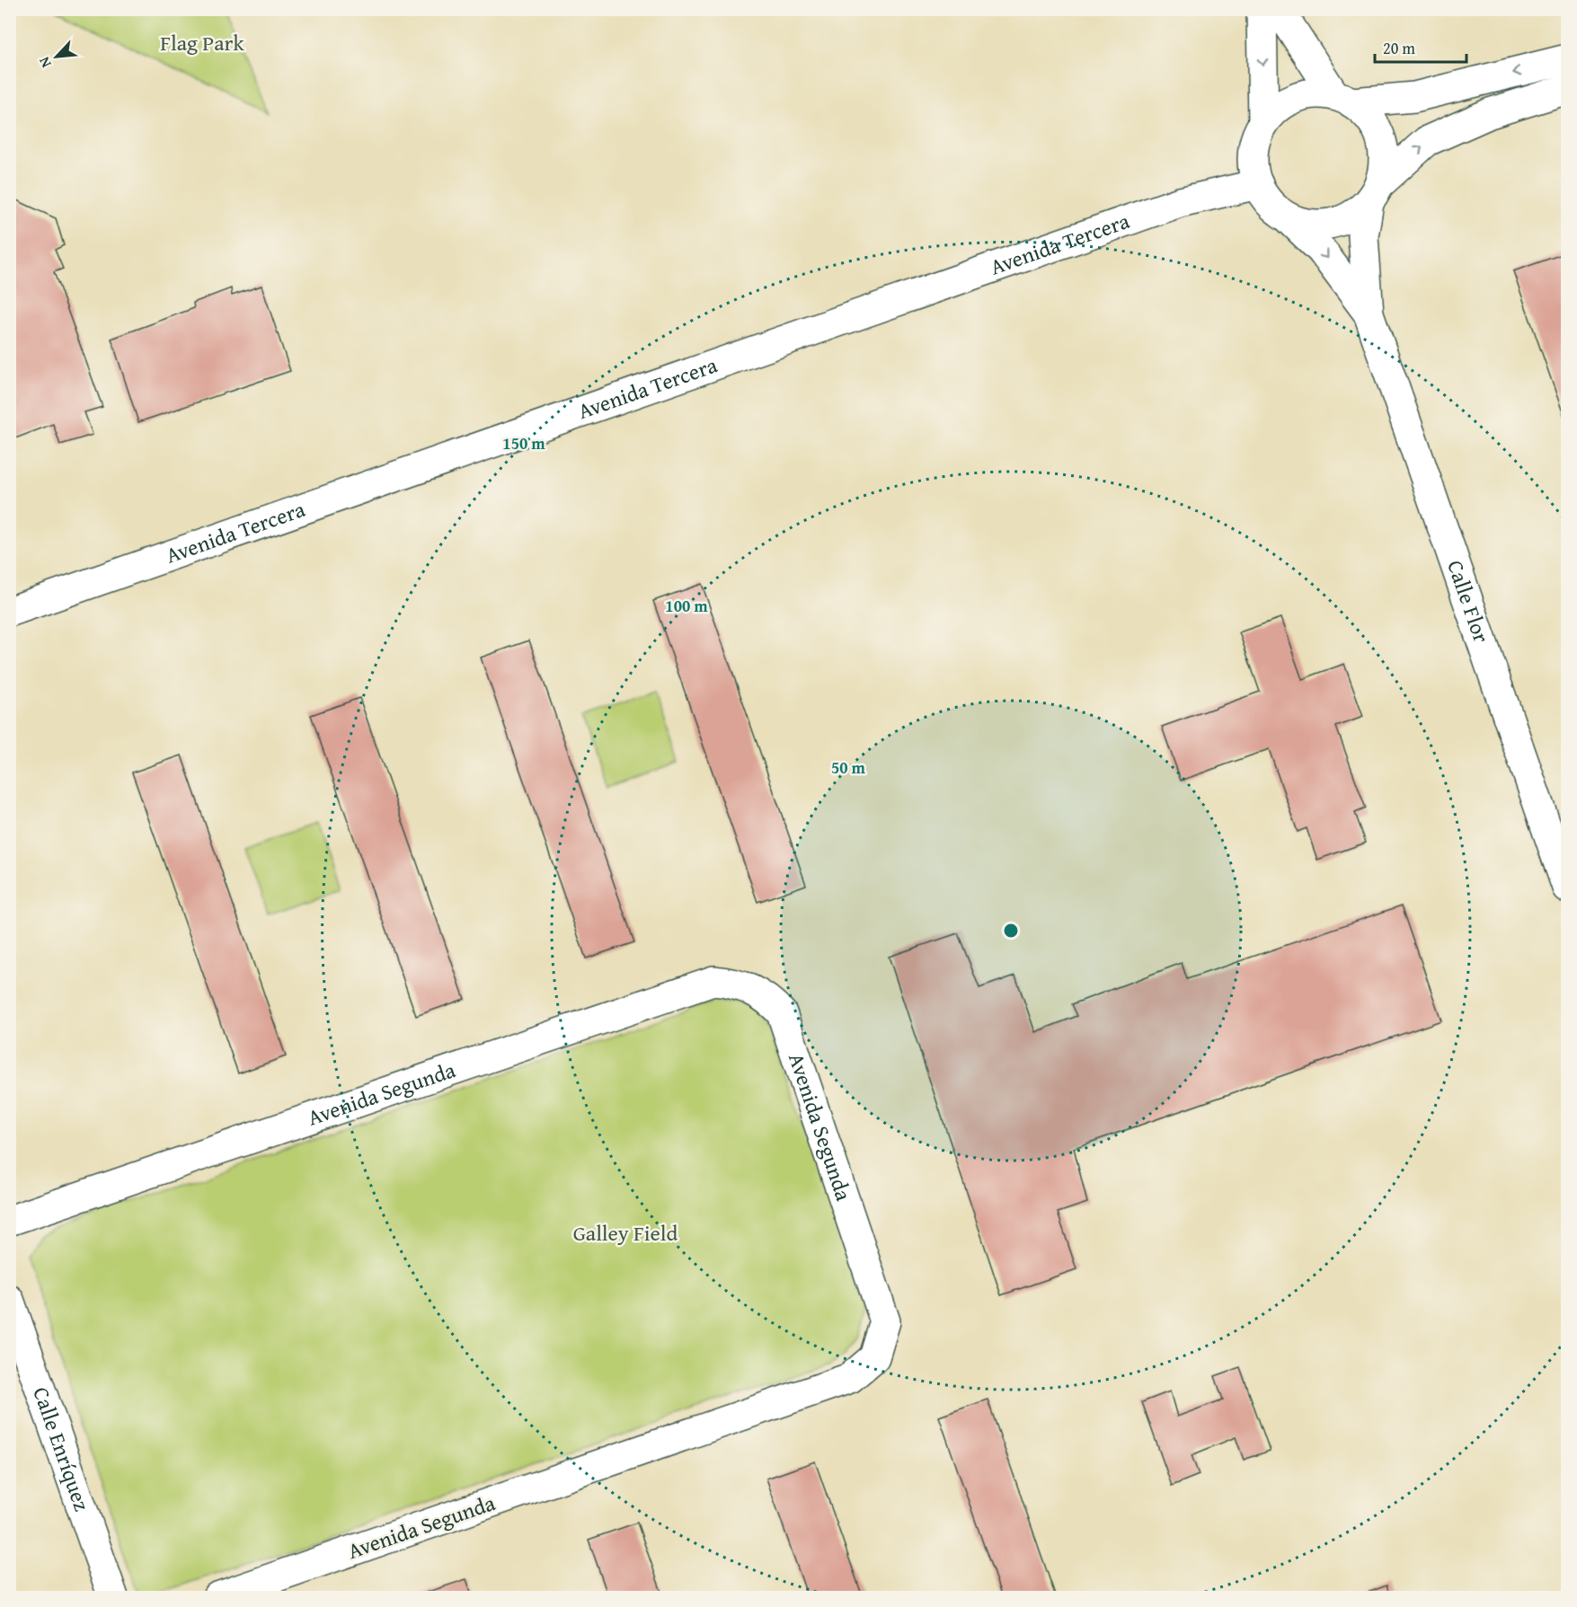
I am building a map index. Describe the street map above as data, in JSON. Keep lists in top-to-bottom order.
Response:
{
  "streets": {
    "street": [
      "Avenida Tercera",
      "Calle Flor",
      "Avenida Segunda",
      "Calle Enríquez"
    ]
  },
  "crossings": [
    ["Avenida Tercera", "Calle Flor"]
  ],
  "parks": ["Flag Park", "Galley Field"],
  "scale_bar": "20 m",
  "north": "bottom left",
  "rings": ["150 m", "100 m", "50 m"]
}
